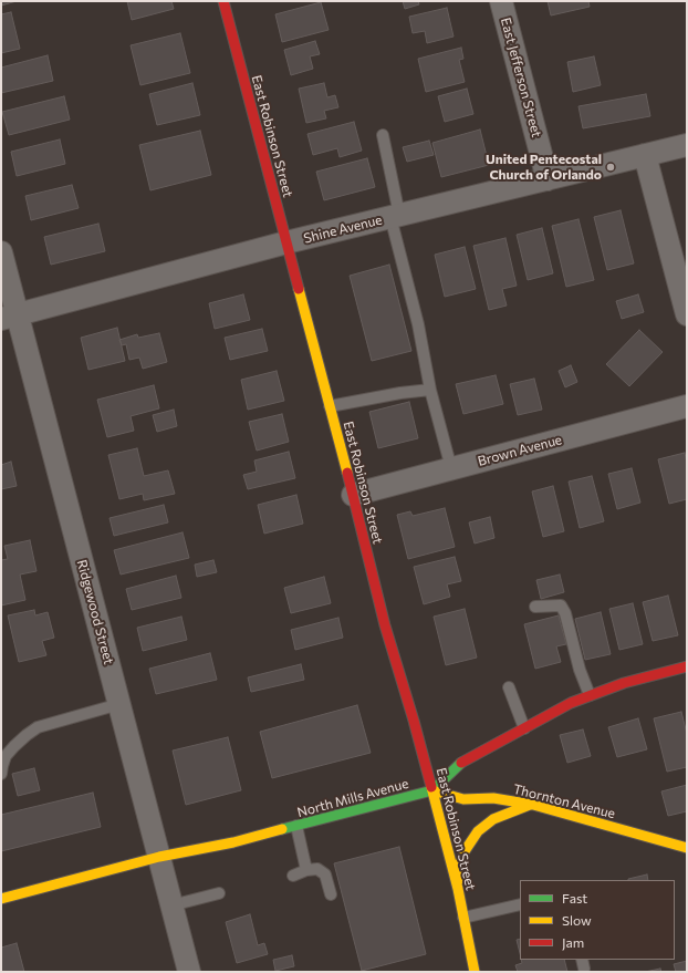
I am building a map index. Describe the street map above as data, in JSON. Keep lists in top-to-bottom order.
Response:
{
  "streets": {
    "main road": ["East Robinson Street", "North Mills Avenue", "Thornton Avenue"],
    "street": [
      "East Jefferson Street",
      "Shine Avenue",
      "Brown Avenue",
      "Ridgewood Street"
    ]
  },
  "crossings": [
    ["East Jefferson Street", "Shine Avenue"],
    ["East Robinson Street", "Shine Avenue"],
    ["East Robinson Street", "Brown Avenue"],
    ["East Robinson Street", "North Mills Avenue"],
    ["East Robinson Street", "Thornton Avenue"],
    ["Shine Avenue", "Ridgewood Street"],
    ["Ridgewood Street", "North Mills Avenue"],
    ["North Mills Avenue", "Thornton Avenue"]
  ],
  "places": ["United Pentecostal Church of Orlando"],
  "legend": ["Fast", "Slow", "Jam"]
}
